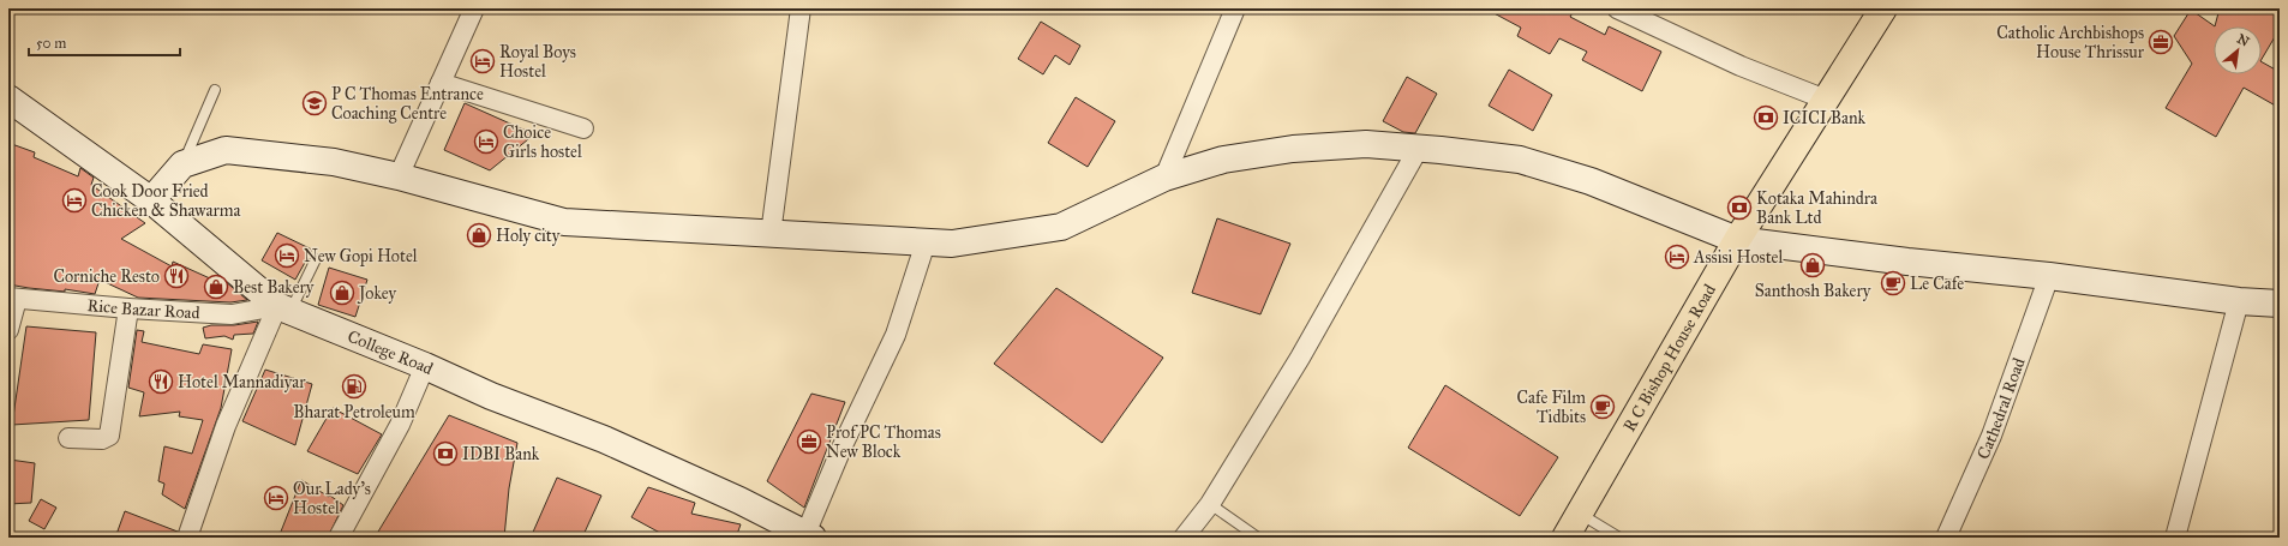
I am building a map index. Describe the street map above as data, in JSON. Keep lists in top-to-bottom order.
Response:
{
  "streets": {
    "main road": ["R C Bishop House Road"],
    "street": ["Rice Bazar Road", "College Road", "Cathedral Road"]
  },
  "crossings": [
    ["Rice Bazar Road", "College Road"]
  ],
  "places": {
    "office": ["Catholic Archbishops House Thrissur", "Prof PC Thomas New Block"],
    "hotel": [
      "Royal Boys Hostel",
      "Choice Girls hostel",
      "Cook Door Fried Chicken & Shawarma",
      "New Gopi Hotel",
      "Assisi Hostel",
      "Our Lady's Hostel"
    ],
    "school or university": ["P C Thomas Entrance Coaching Centre"],
    "bank": ["ICICI Bank", "Kotaka Mahindra Bank Ltd", "IDBI Bank"],
    "shop": [
      "Holy city",
      "Santhosh Bakery",
      "Best Bakery",
      "Jokey"
    ],
    "restaurant": ["Corniche Resto", "Hotel Mannadiyar"],
    "cafe": ["Le Cafe", "Cafe Film Tidbits"],
    "fuel station": ["Bharat Petroleum"]
  },
  "scale_bar": "50 m",
  "north": "top right"
}
